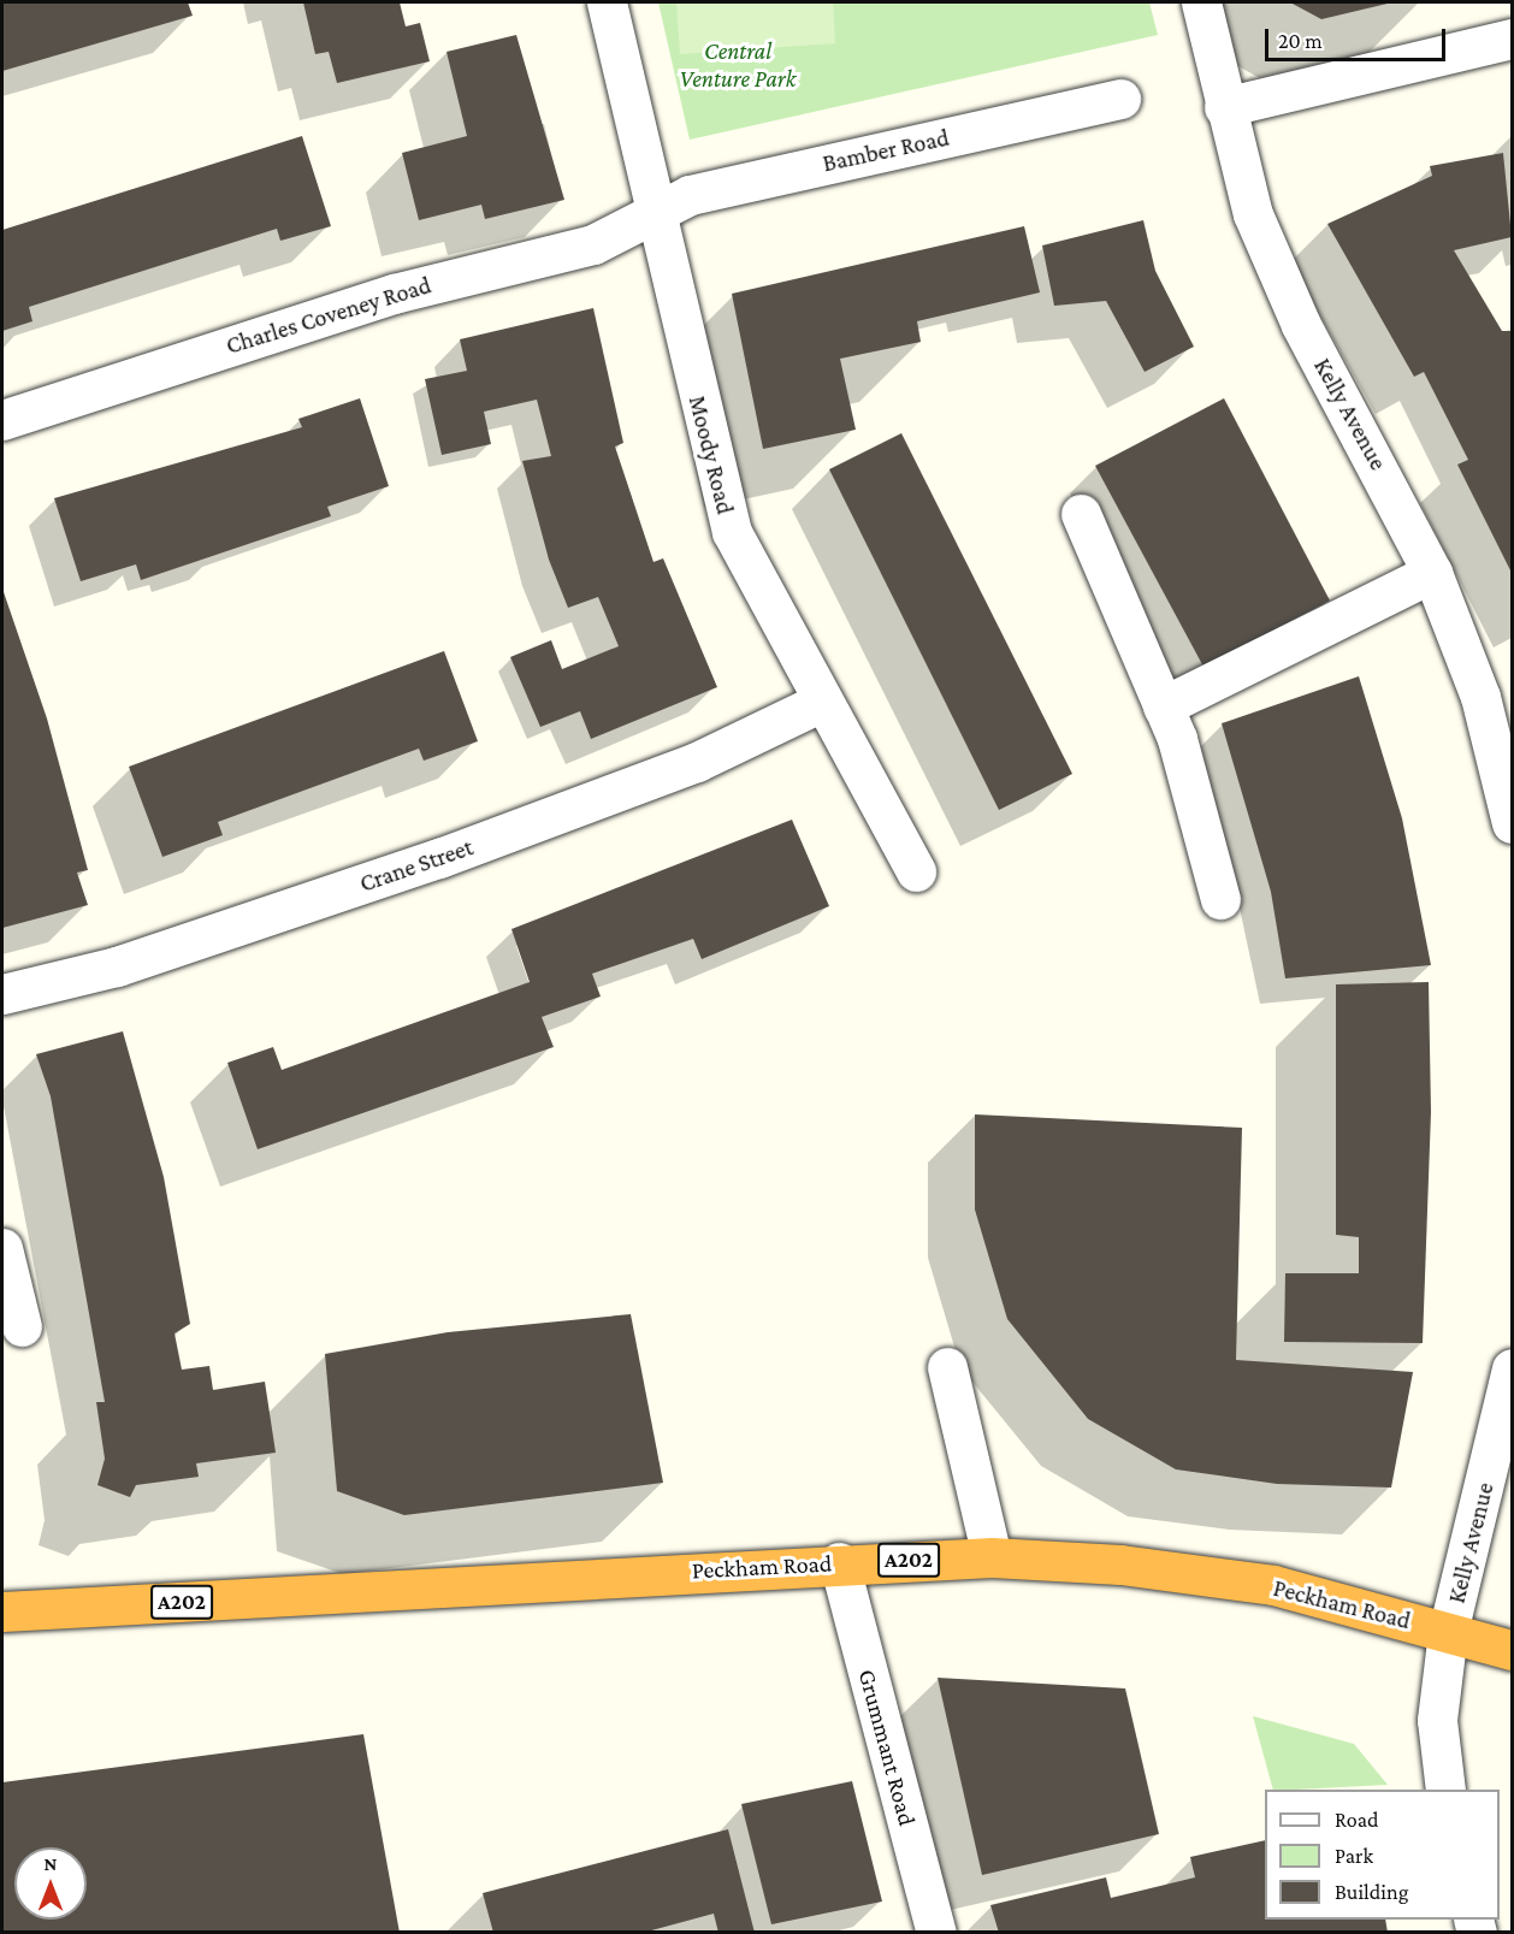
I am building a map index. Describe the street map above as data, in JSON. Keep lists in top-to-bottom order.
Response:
{
  "streets": {
    "highway": ["A202", "Peckham Road"],
    "street": [
      "Bamber Road",
      "Charles Coveney Road",
      "Kelly Avenue",
      "Moody Road",
      "Crane Street",
      "Grummant Road"
    ]
  },
  "crossings": [
    ["Bamber Road", "Charles Coveney Road"],
    ["Bamber Road", "Moody Road"],
    ["Charles Coveney Road", "Moody Road"],
    ["Kelly Avenue", "Peckham Road"],
    ["Moody Road", "Crane Street"],
    ["Peckham Road", "Grummant Road"]
  ],
  "parks": ["Central Venture Park"],
  "legend": ["Road", "Park", "Building"],
  "scale_bar": "20 m",
  "north": "top"
}
